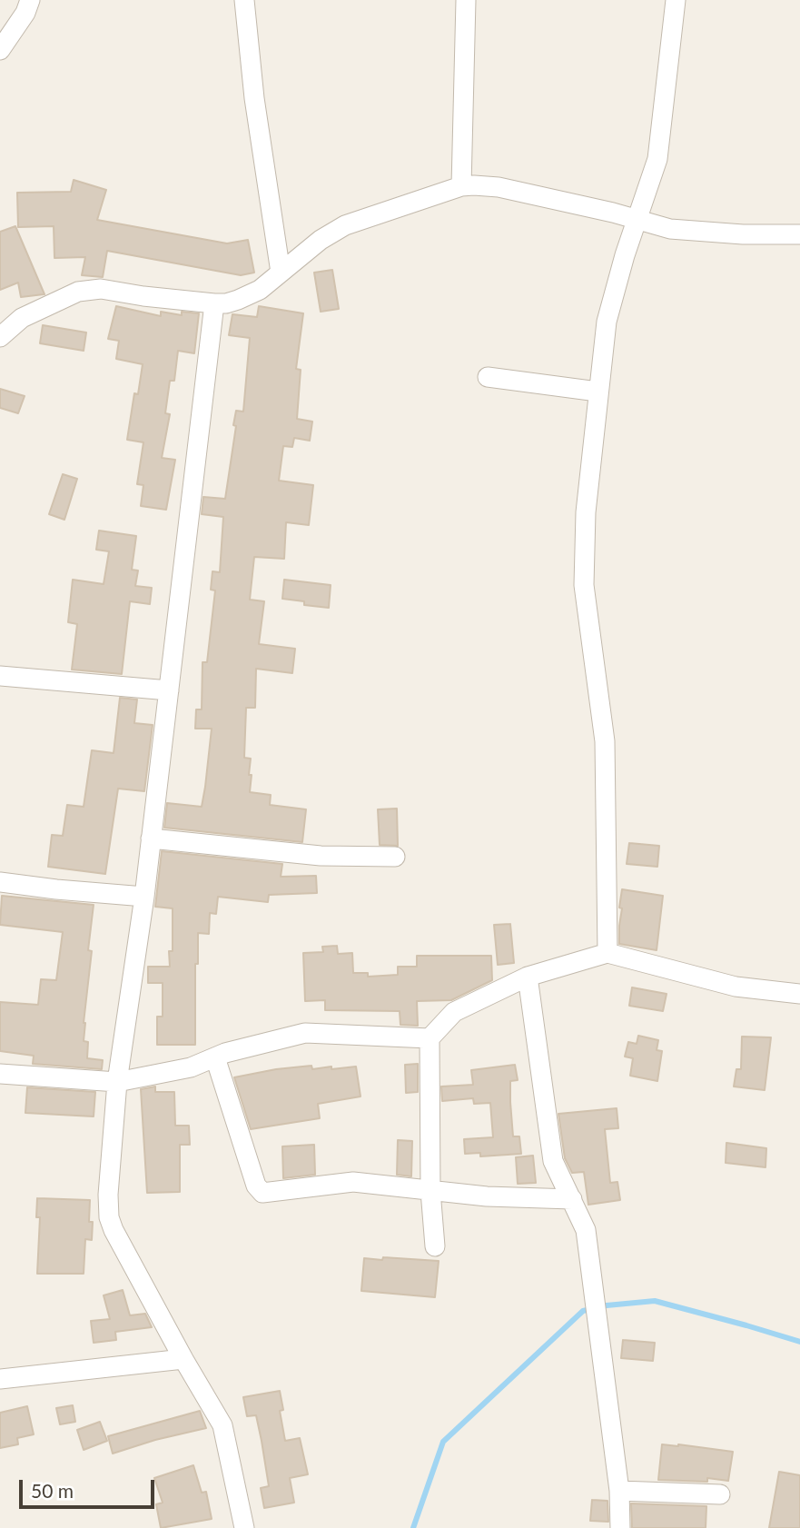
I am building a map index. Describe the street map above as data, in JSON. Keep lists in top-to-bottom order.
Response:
{
  "scale_bar": "50 m"
}
